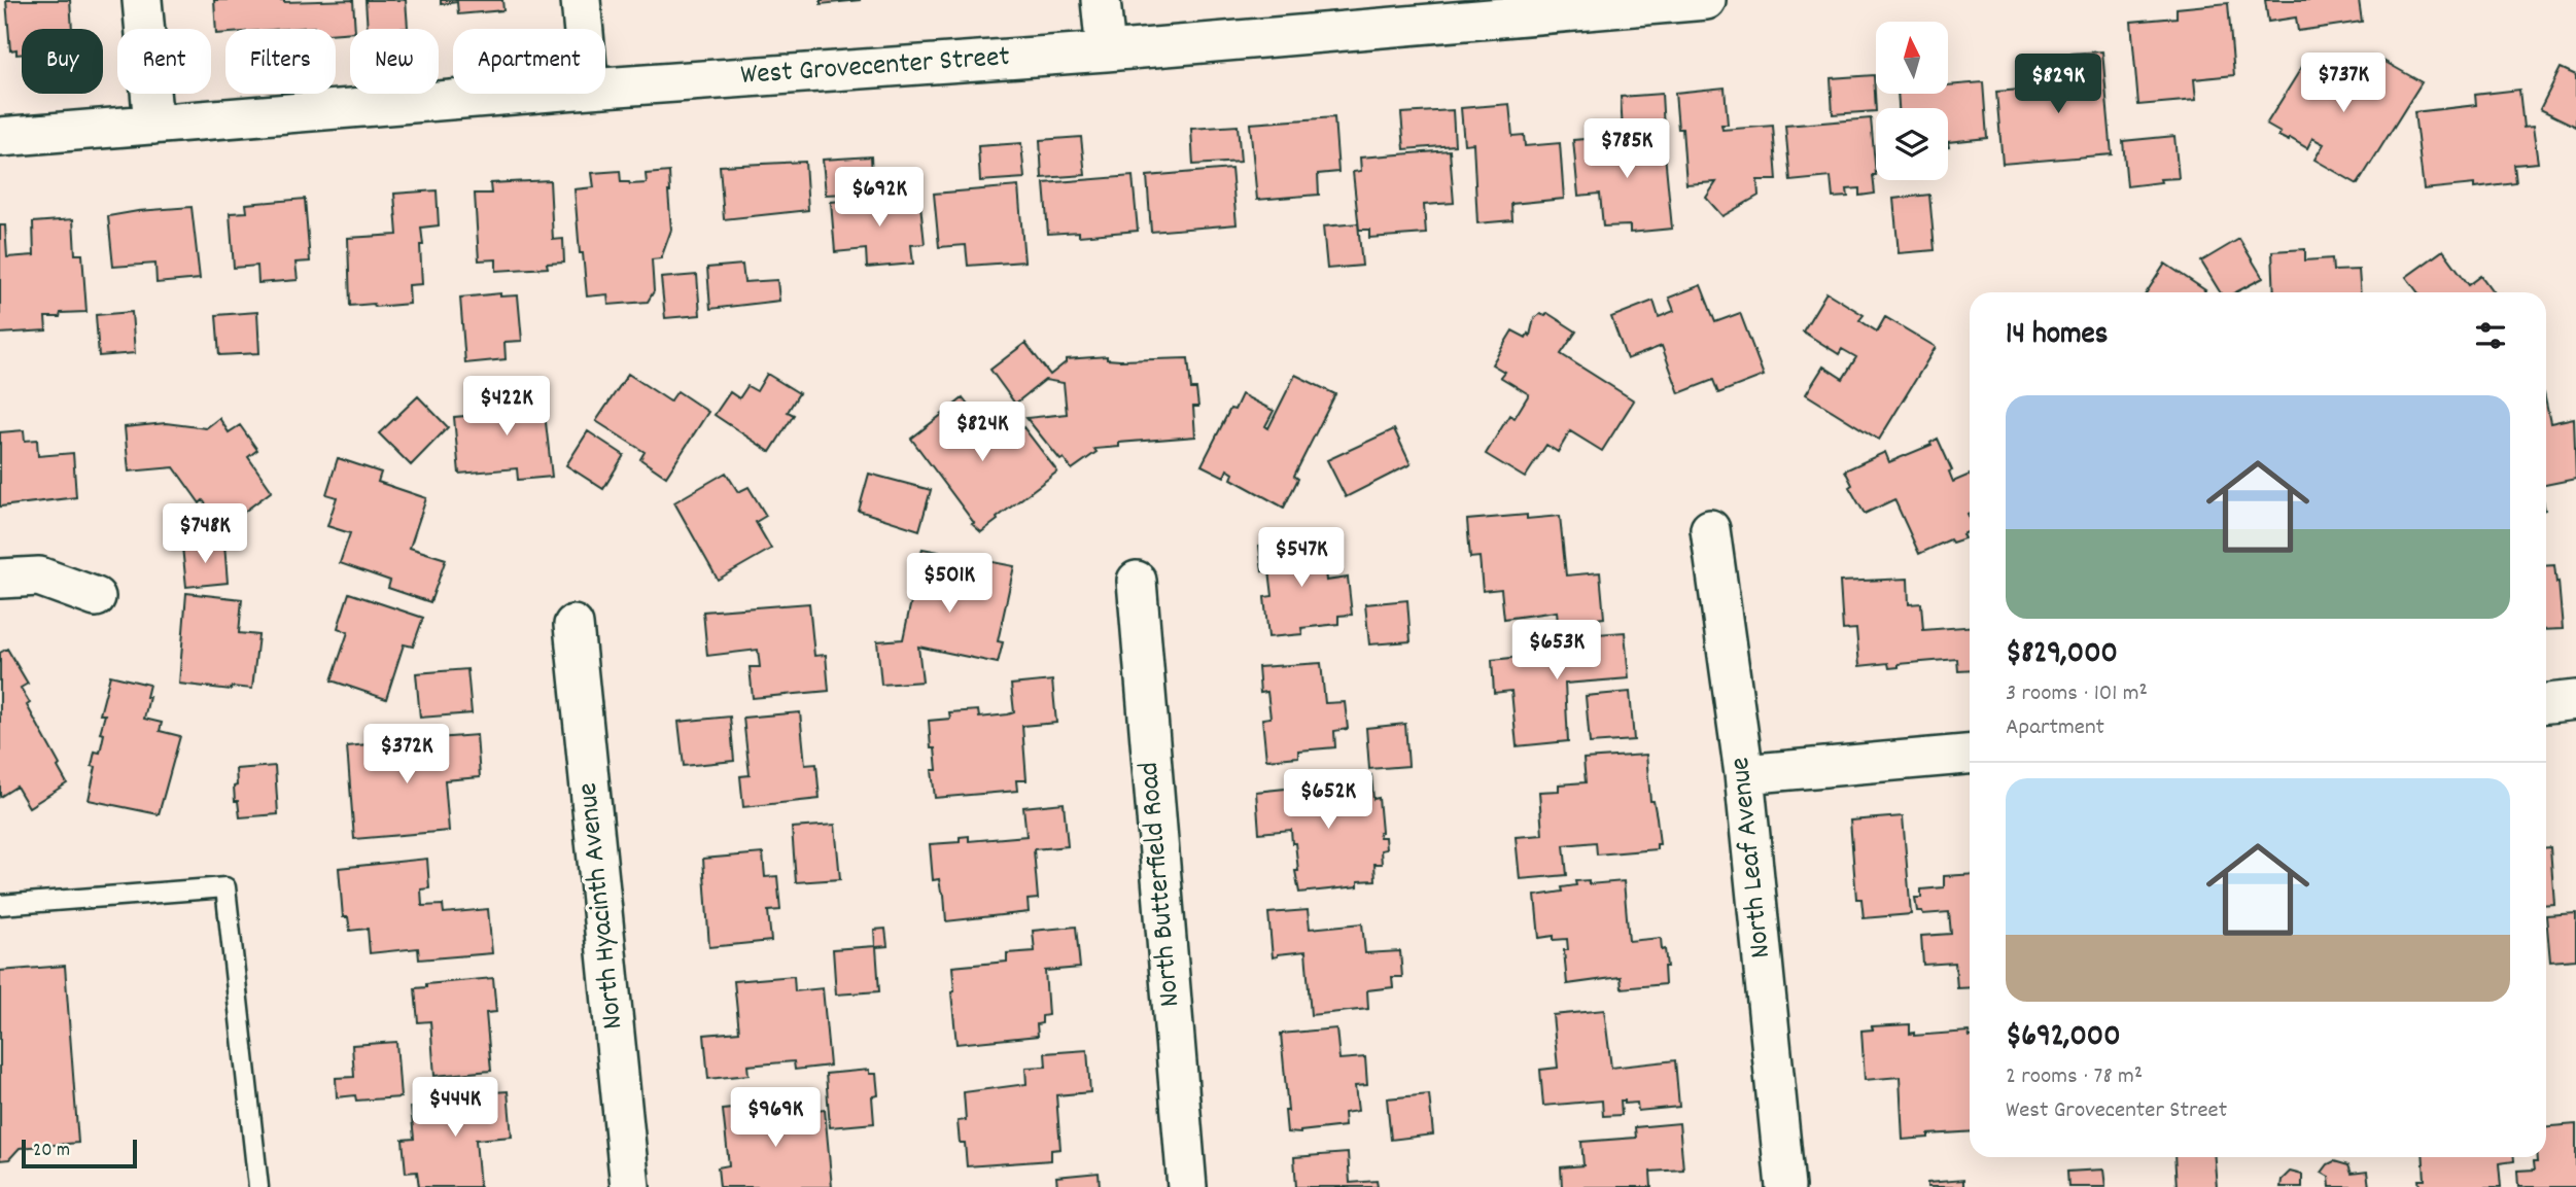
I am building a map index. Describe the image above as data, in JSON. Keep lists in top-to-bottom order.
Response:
{
  "streets": {
    "street": [
      "West Grovecenter Street",
      "North Leaf Avenue",
      "North Butterfield Road",
      "North Hyacinth Avenue"
    ]
  },
  "scale_bar": "20 m",
  "north": "top",
  "page": {
    "chip": [
      "Buy",
      "Rent",
      "Filters",
      "New",
      "Apartment"
    ],
    "price": [
      "$737K",
      "$829K",
      "$785K",
      "$692K",
      "$422K",
      "$824K",
      "$748K",
      "$547K",
      "$501K",
      "$653K",
      "$372K",
      "$652K",
      "$444K",
      "$969K"
    ],
    "heading": "14 homes",
    "list": [
      {
        "name": "$829,000",
        "note": "3 rooms · 101 m² · Apartment"
      },
      {
        "name": "$692,000",
        "note": "2 rooms · 78 m² · West Grovecenter Street"
      }
    ],
    "scale": "20 m"
  }
}
